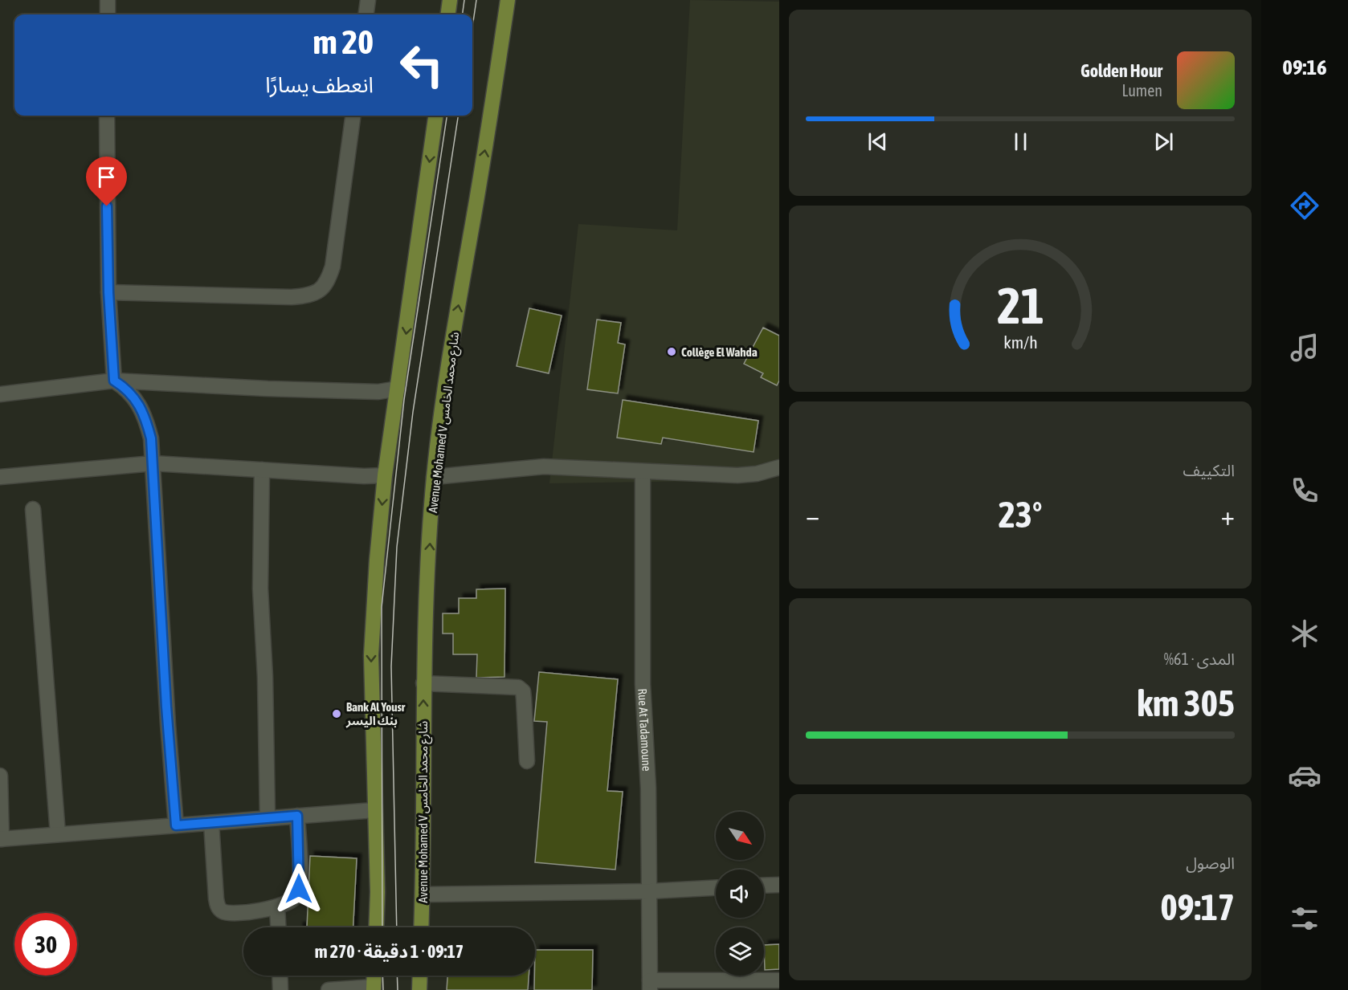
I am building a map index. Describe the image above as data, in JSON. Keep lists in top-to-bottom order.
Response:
{
  "streets": {
    "main road": ["Avenue Mohamed V شارع محمد الخامس"],
    "street": ["Rue At Tadamoune"]
  },
  "places": ["Collège El Wahda", "Bank Al Yousr بنك اليسر"],
  "north": "bottom right",
  "page": {
    "tabs": "09:16",
    "turn": ["20 m", "انعطف يسارًا"],
    "song": ["Golden Hour", "Lumen"],
    "tile": [
      "التكييف",
      ["المدى · 61%", "305 km"],
      ["الوصول", "09:17"]
    ],
    "heat": ["−", "23°", "+"],
    "limit": "30",
    "trip": "09:17 · 1 دقيقة · 270 m",
    "gauge": ["21", "km/h"]
  }
}
